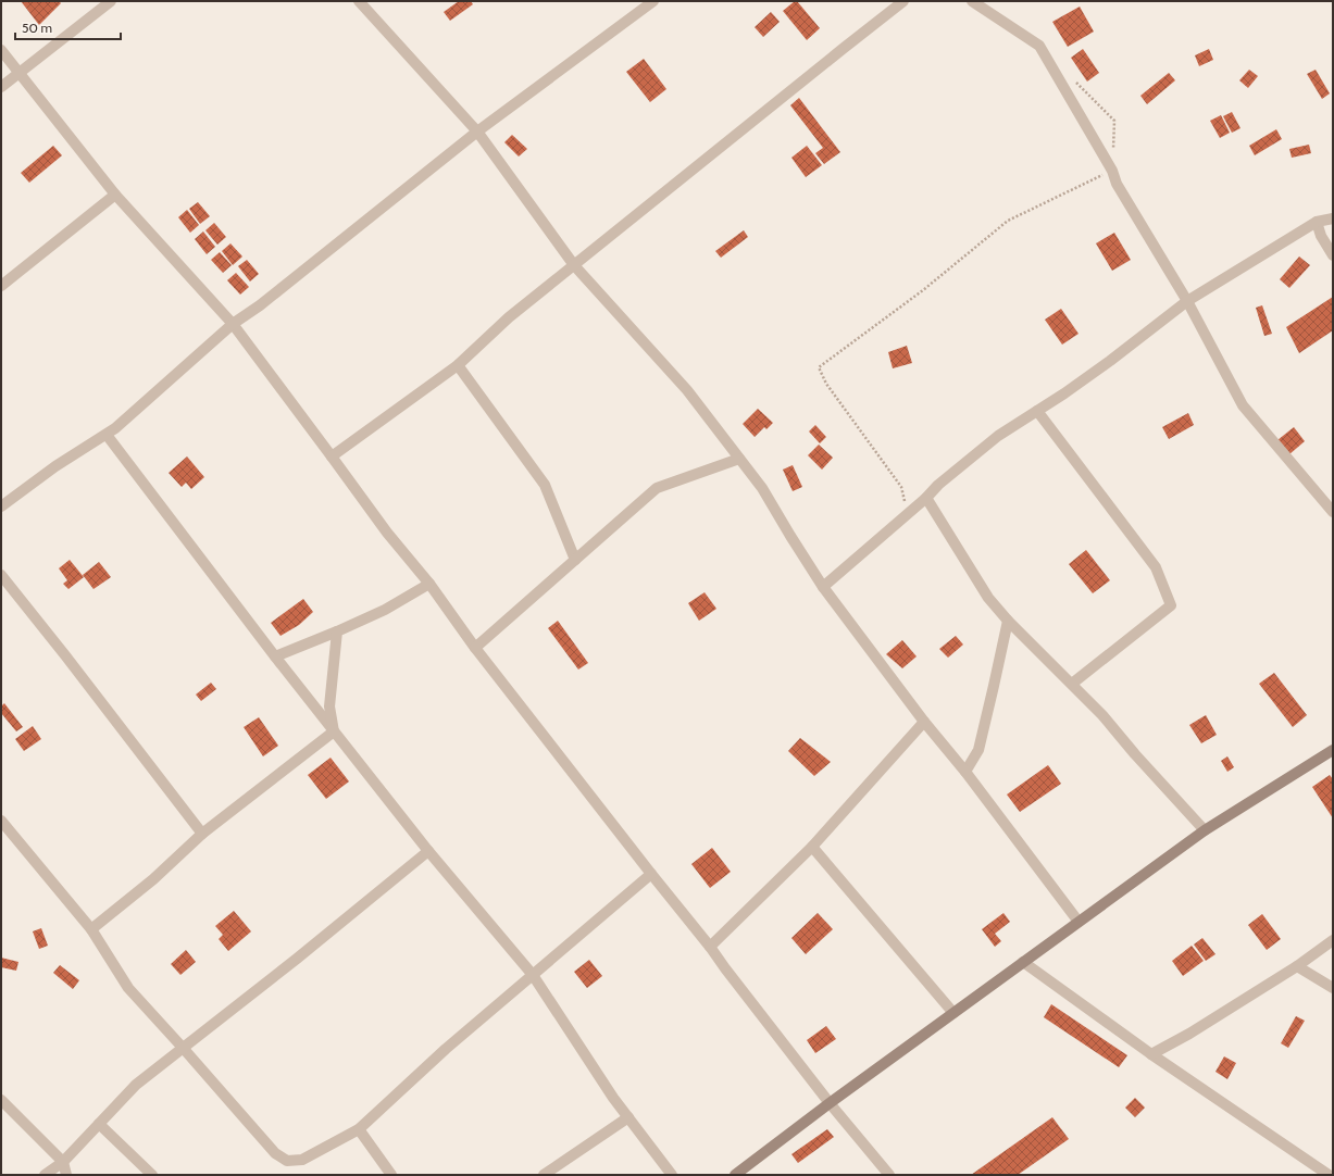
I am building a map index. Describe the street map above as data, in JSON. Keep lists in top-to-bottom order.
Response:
{
  "scale_bar": "50 m"
}
